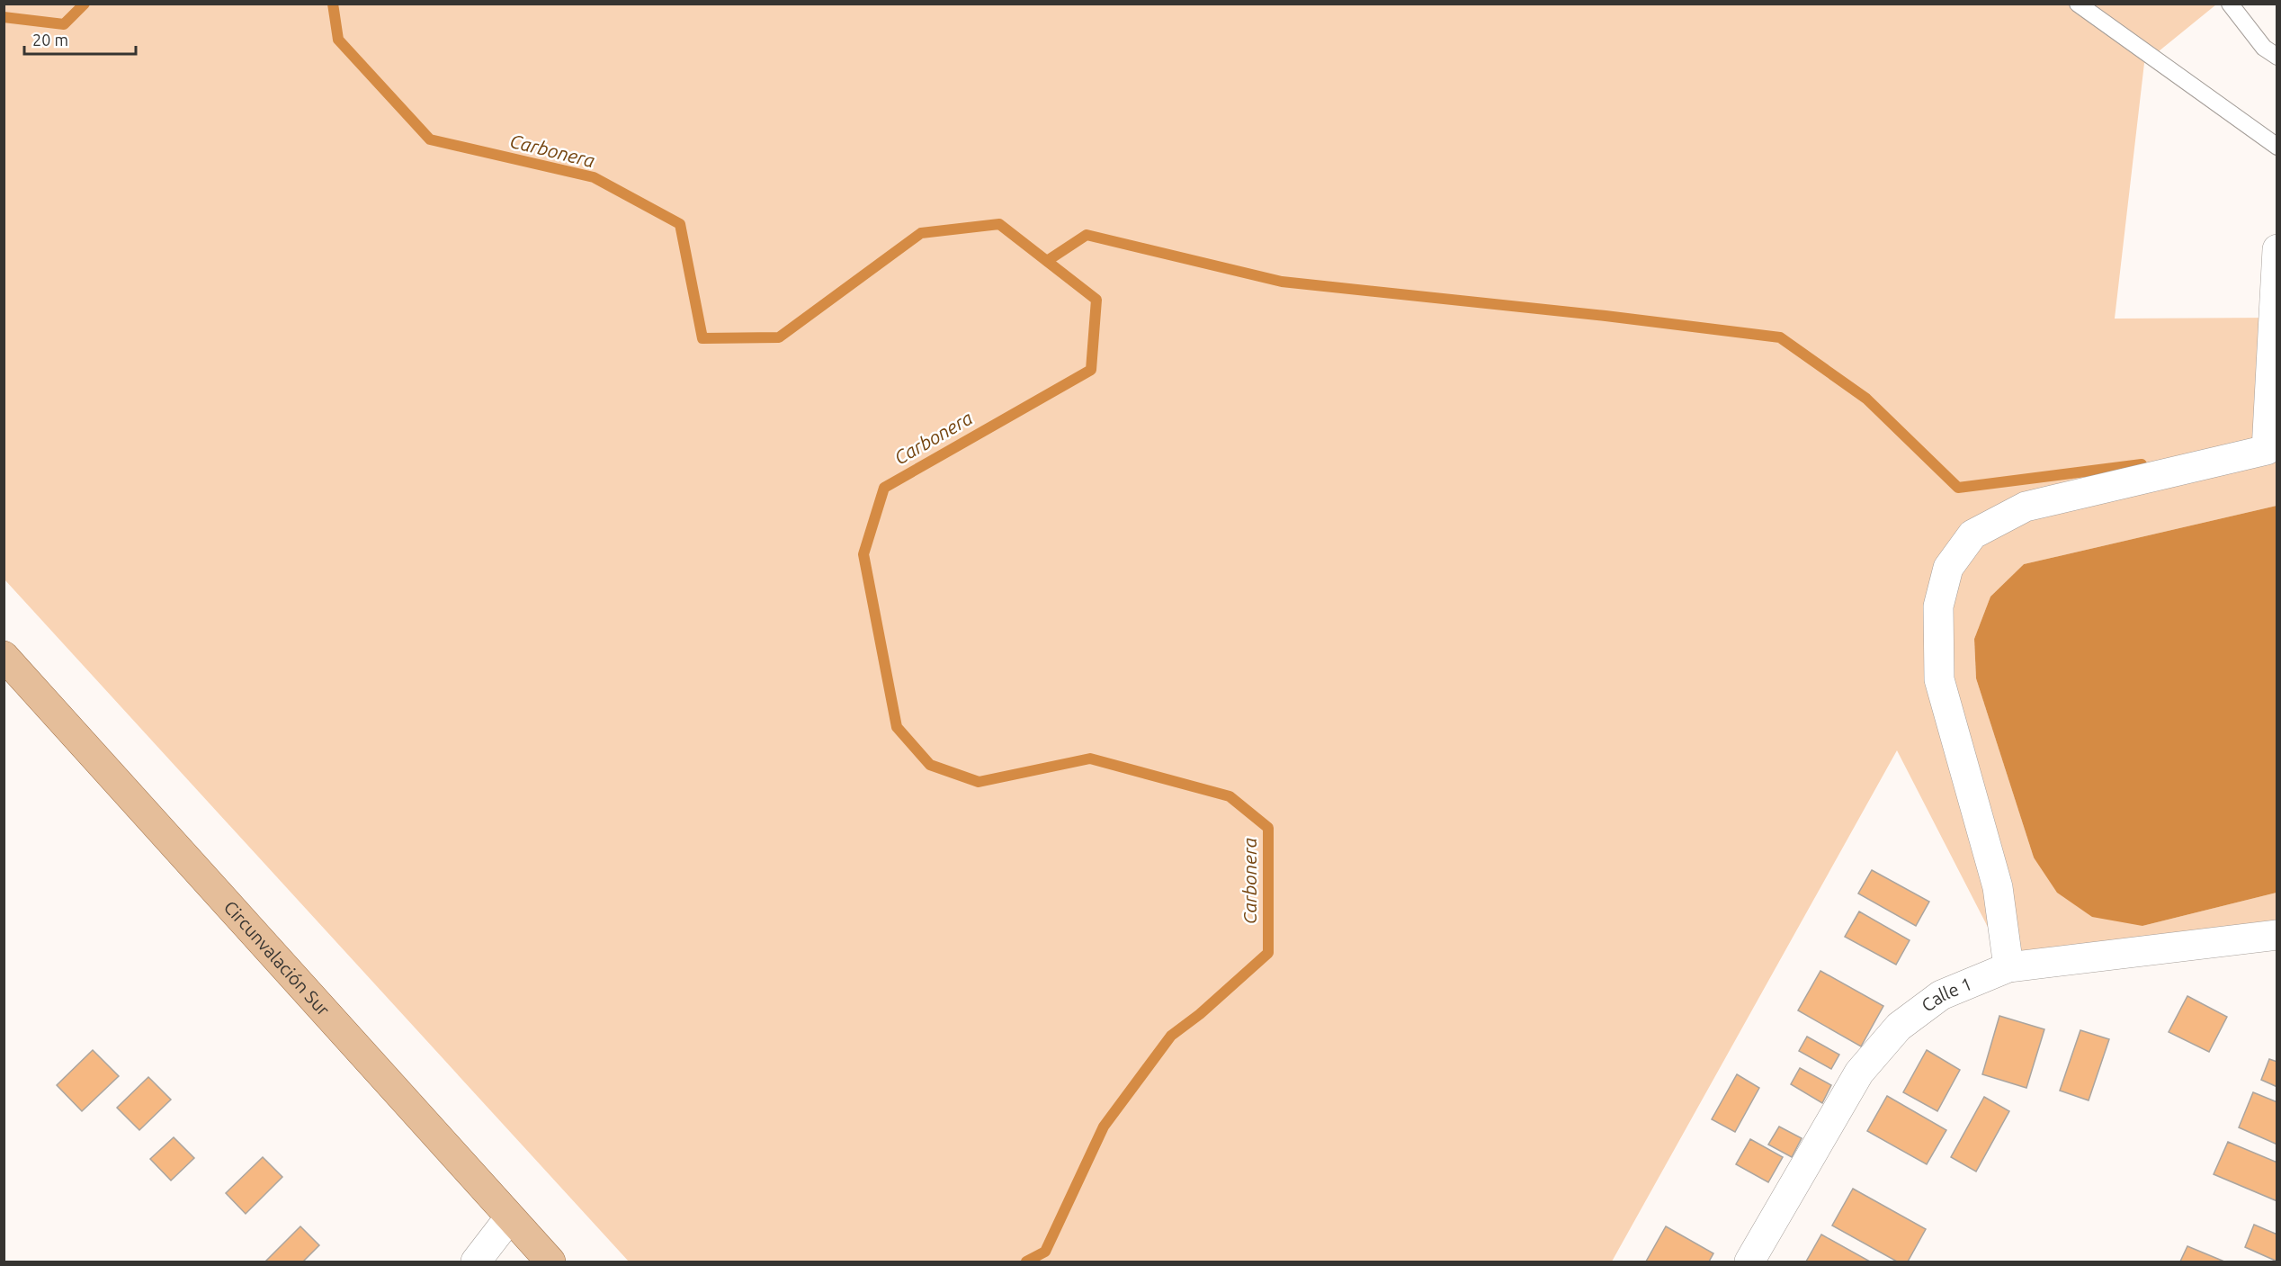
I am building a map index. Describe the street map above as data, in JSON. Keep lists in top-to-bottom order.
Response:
{
  "streets": {
    "main road": ["Circunvalación Sur"],
    "street": ["Calle 1"]
  },
  "water": ["Carbonera"],
  "scale_bar": "20 m"
}
